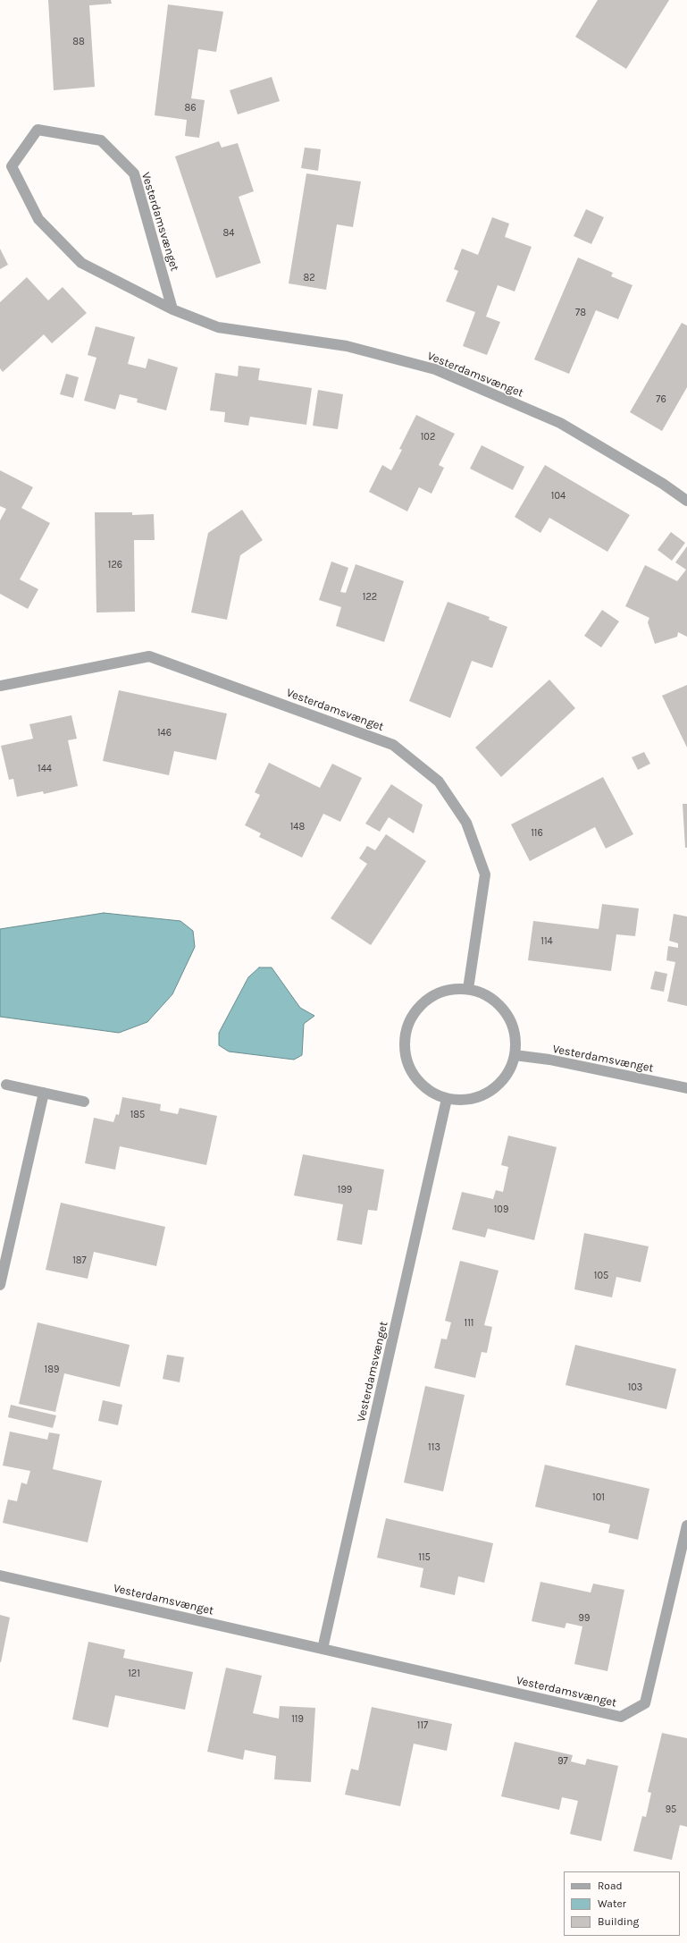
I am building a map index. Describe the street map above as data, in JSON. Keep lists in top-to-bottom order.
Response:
{
  "streets": {
    "street": ["Vesterdamsvænget"]
  },
  "house_numbers": [
    "88",
    "86",
    "84",
    "82",
    "78",
    "76",
    "102",
    "104",
    "126",
    "122",
    "146",
    "144",
    "148",
    "116",
    "114",
    "185",
    "199",
    "109",
    "187",
    "105",
    "111",
    "189",
    "103",
    "113",
    "101",
    "115",
    "99",
    "121",
    "119",
    "117",
    "97",
    "95"
  ],
  "legend": ["Road", "Water", "Building"]
}
